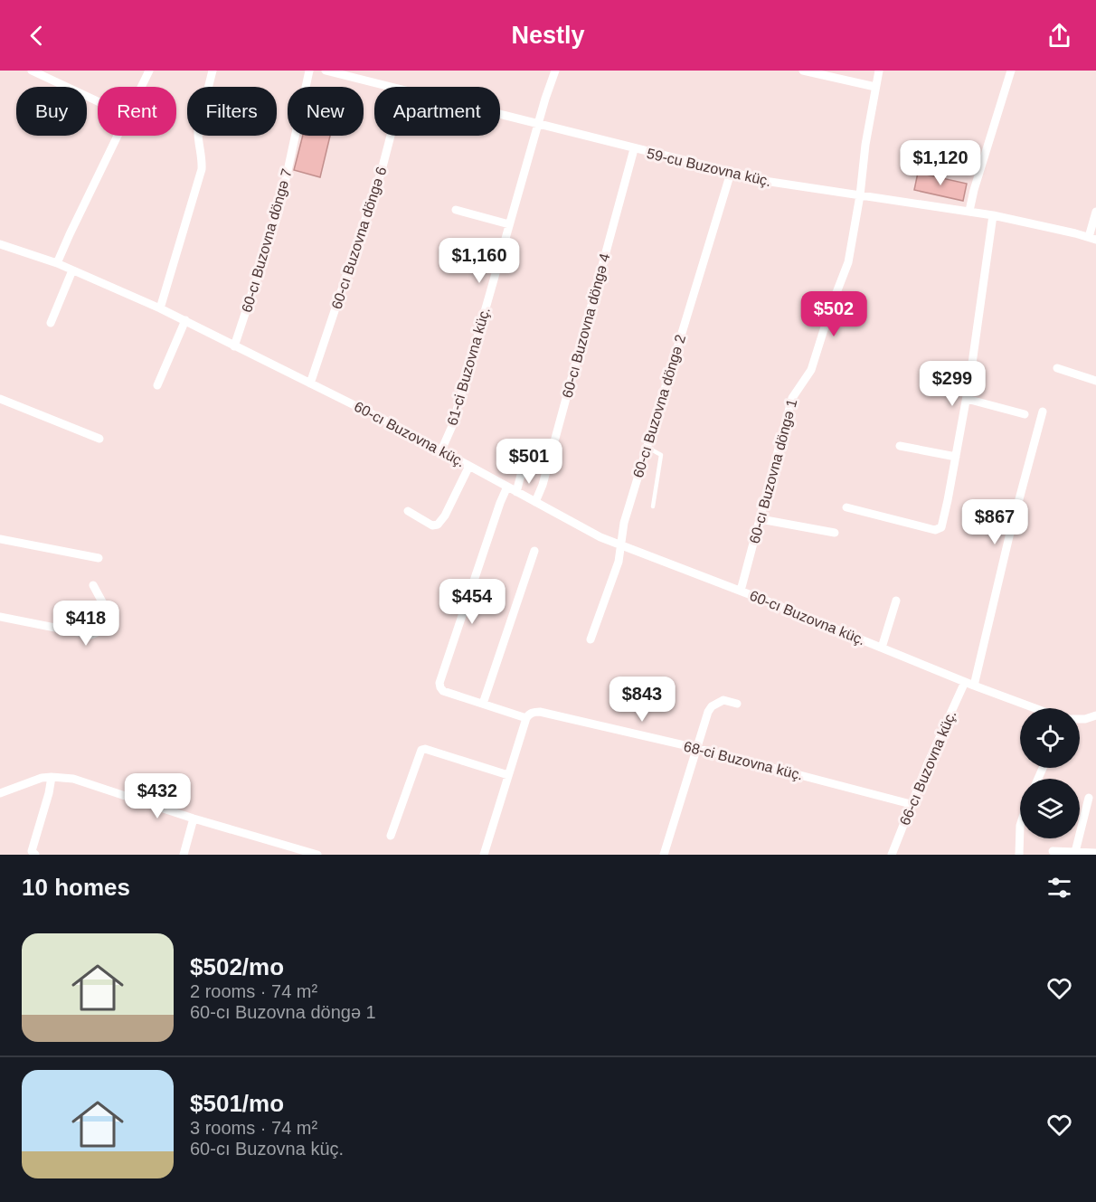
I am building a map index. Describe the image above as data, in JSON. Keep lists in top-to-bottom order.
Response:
{
  "streets": {
    "street": [
      "59-cu Buzovna küç.",
      "60-cı Buzovna döngə 6",
      "60-cı Buzovna döngə 7",
      "60-cı Buzovna döngə 4",
      "61-ci Buzovna küç.",
      "60-cı Buzovna döngə 2",
      "60-cı Buzovna küç.",
      "60-cı Buzovna döngə 1",
      "68-ci Buzovna küç.",
      "66-cı Buzovna küç."
    ]
  },
  "crossings": [
    ["59-cu Buzovna küç.", "60-cı Buzovna döngə 4"],
    ["59-cu Buzovna küç.", "61-ci Buzovna küç."],
    ["59-cu Buzovna küç.", "60-cı Buzovna döngə 2"],
    ["59-cu Buzovna küç.", "60-cı Buzovna döngə 1"],
    ["60-cı Buzovna döngə 6", "60-cı Buzovna küç."],
    ["60-cı Buzovna döngə 7", "60-cı Buzovna küç."],
    ["60-cı Buzovna döngə 4", "60-cı Buzovna küç."],
    ["61-ci Buzovna küç.", "60-cı Buzovna küç."],
    ["60-cı Buzovna döngə 2", "60-cı Buzovna küç."],
    ["60-cı Buzovna küç.", "60-cı Buzovna döngə 1"],
    ["60-cı Buzovna küç.", "66-cı Buzovna küç."],
    ["68-ci Buzovna küç.", "66-cı Buzovna küç."]
  ],
  "page": {
    "header": "Nestly",
    "chip": [
      "Buy",
      "Rent",
      "Filters",
      "New",
      "Apartment"
    ],
    "price": [
      "$1,120",
      "$1,160",
      "$502",
      "$299",
      "$501",
      "$867",
      "$454",
      "$418",
      "$843",
      "$432"
    ],
    "heading": "10 homes",
    "list": [
      {
        "name": "$502/mo",
        "note": "2 rooms · 74 m² · 60-cı Buzovna döngə 1"
      },
      {
        "name": "$501/mo",
        "note": "3 rooms · 74 m² · 60-cı Buzovna küç."
      }
    ]
  }
}
